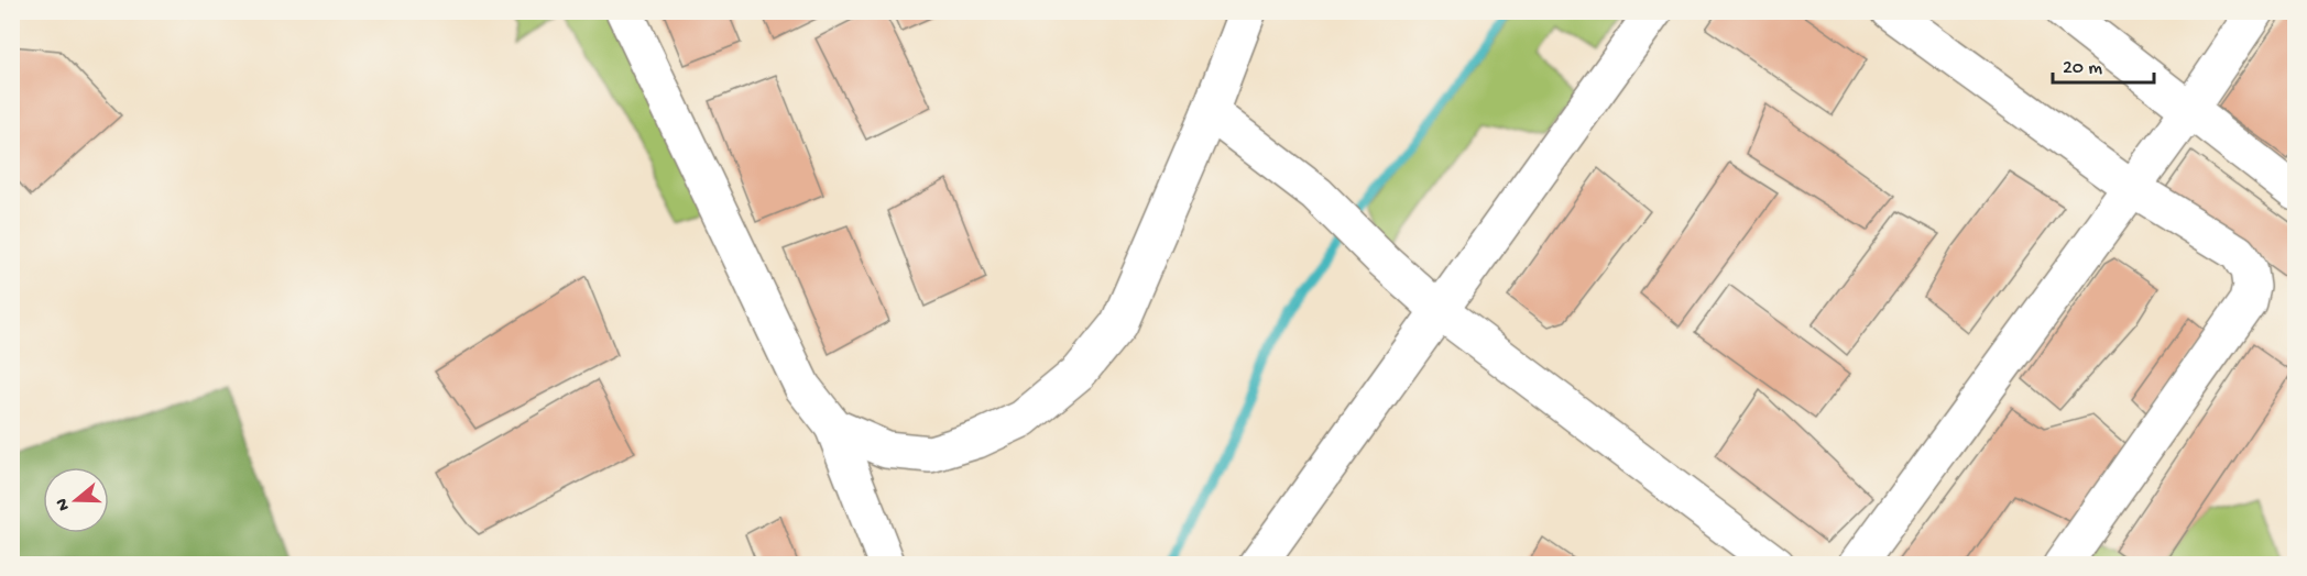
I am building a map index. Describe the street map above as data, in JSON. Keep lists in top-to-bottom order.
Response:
{
  "scale_bar": "20 m",
  "north": "left"
}
